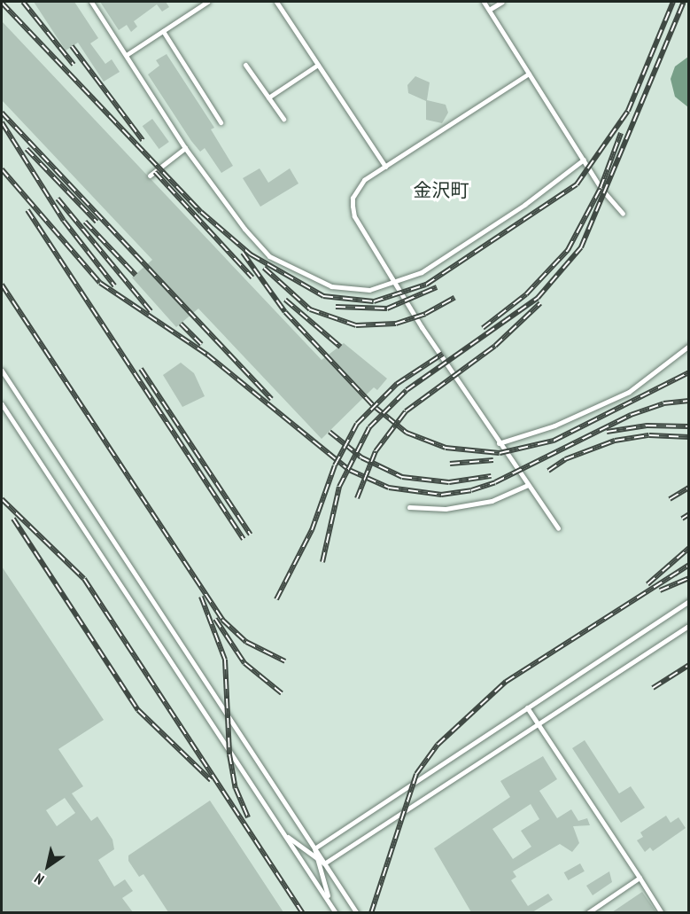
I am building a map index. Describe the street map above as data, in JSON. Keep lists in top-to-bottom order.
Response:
{
  "districts": ["金沢町"],
  "north": "bottom left"
}
